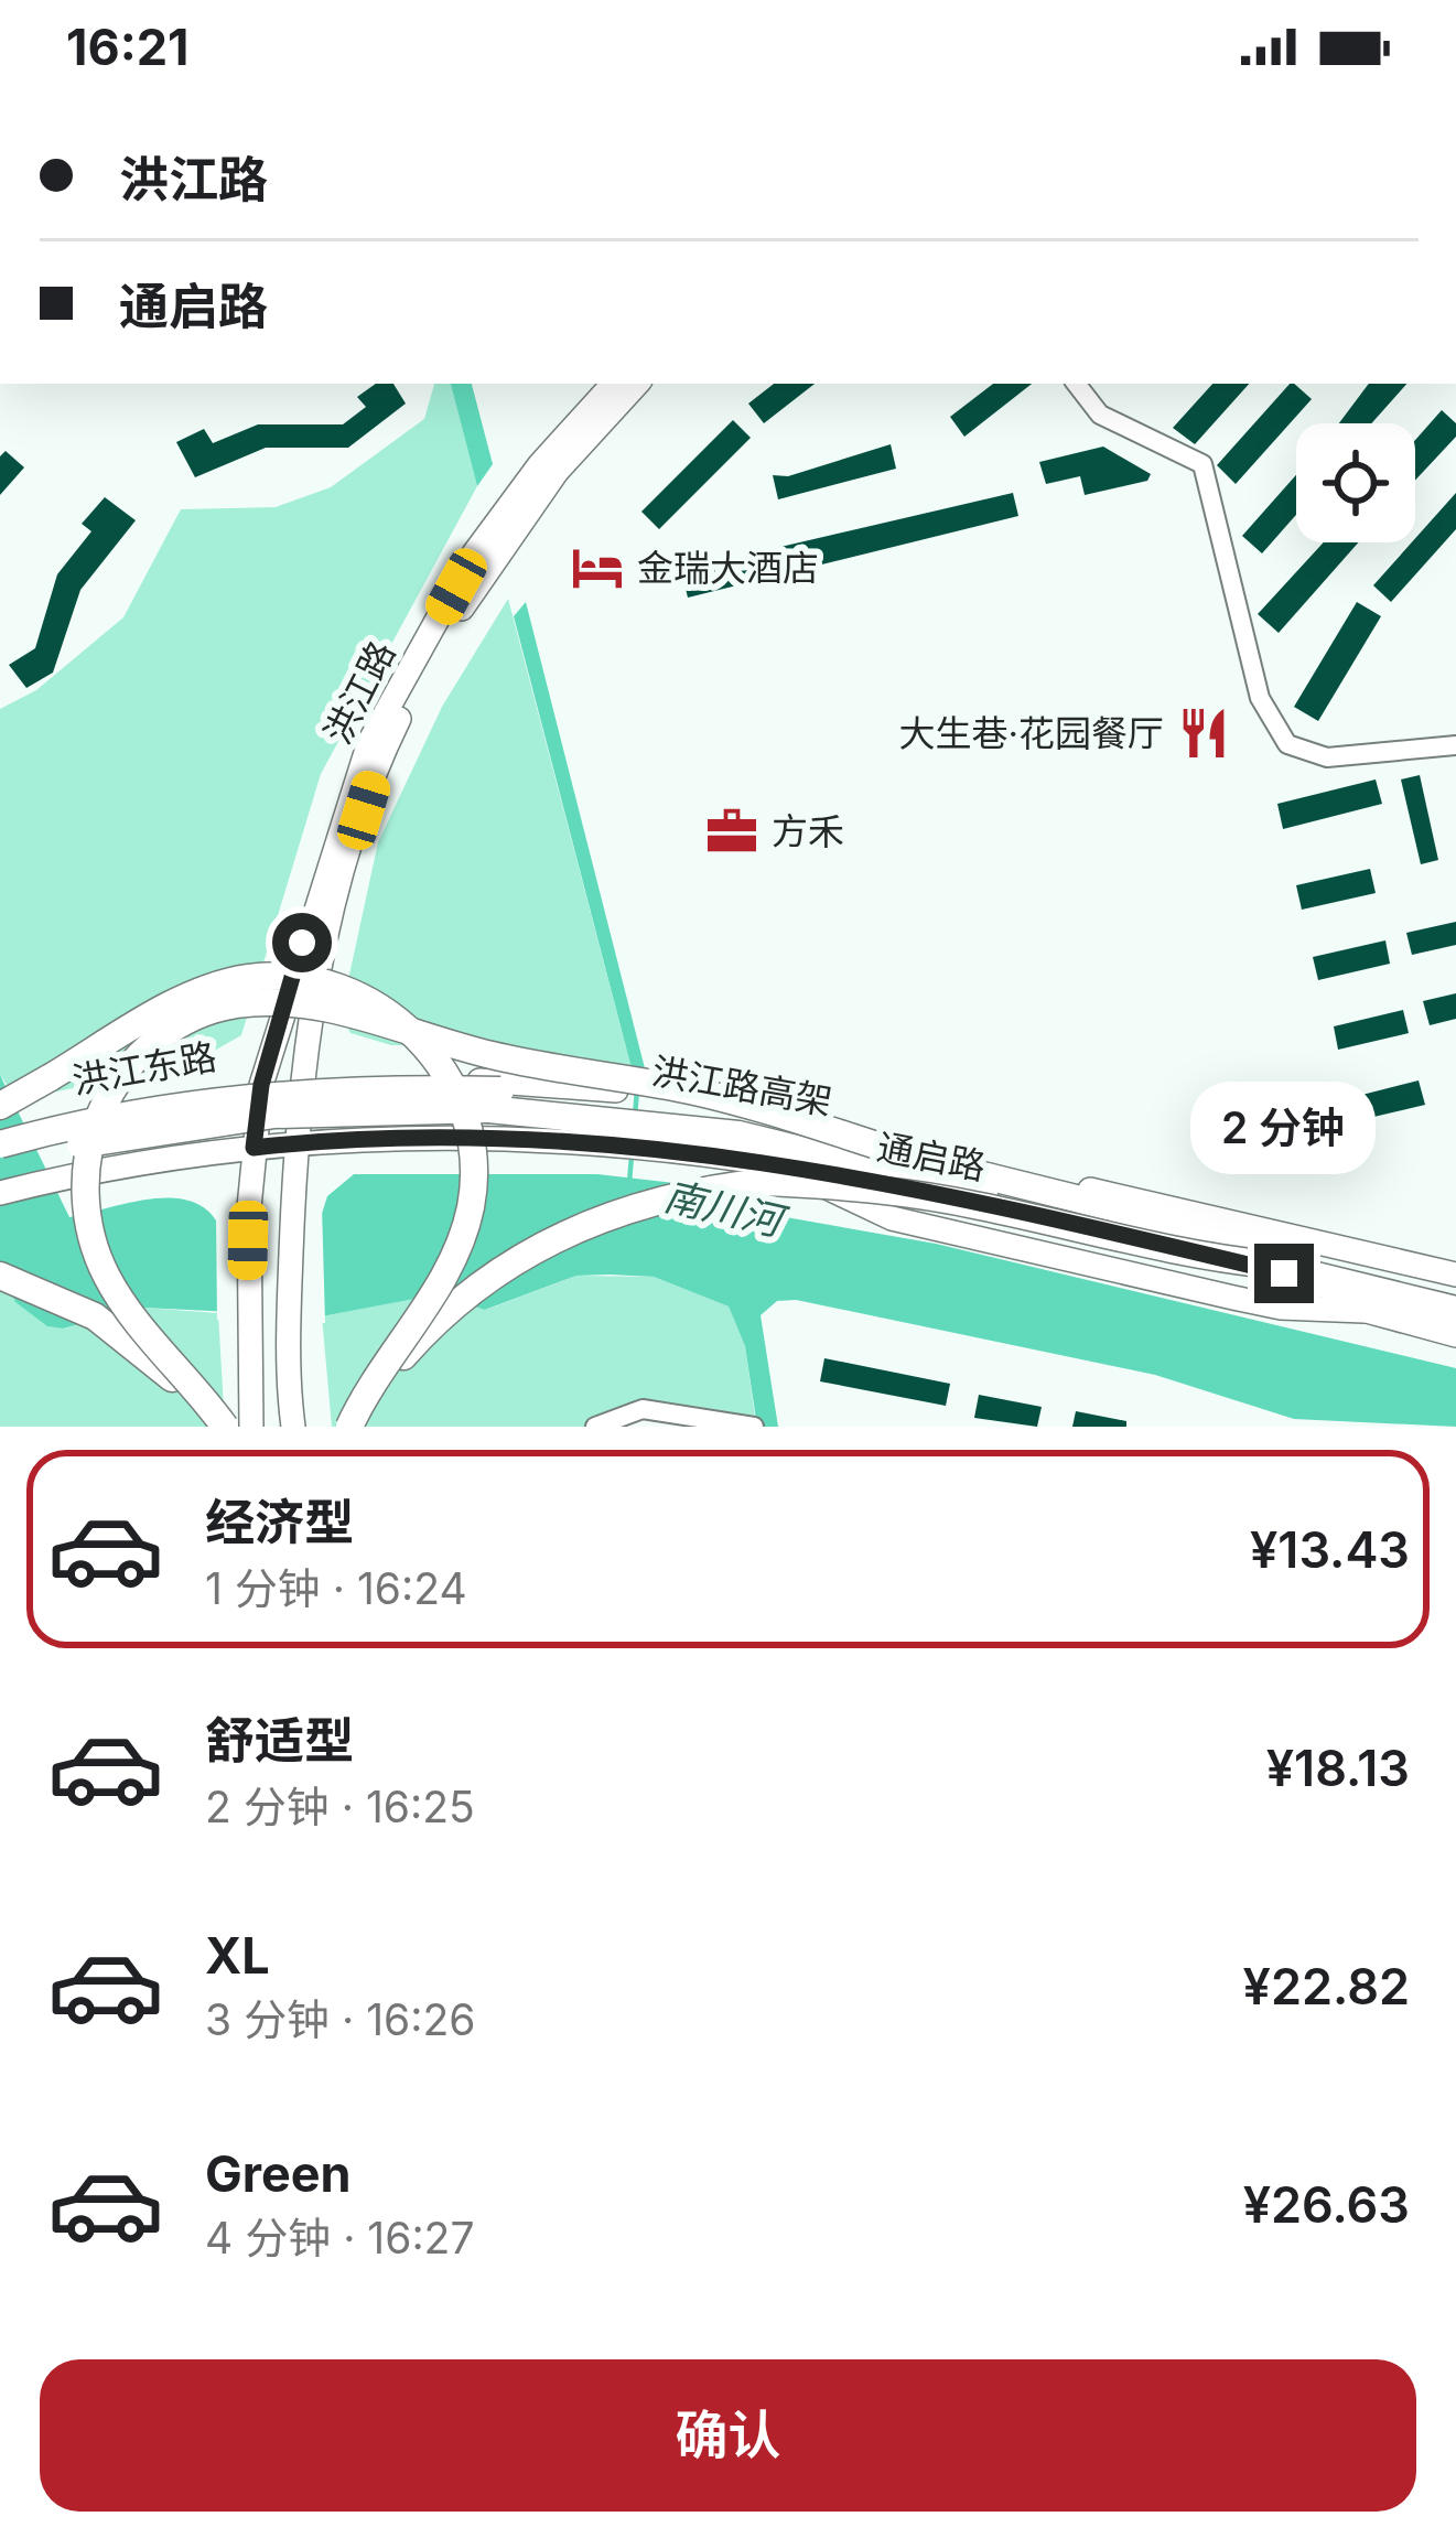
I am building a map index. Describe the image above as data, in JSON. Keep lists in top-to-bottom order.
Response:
{
  "streets": {
    "highway": ["洪江路高架"],
    "main road": ["洪江路", "洪江东路", "通启路"]
  },
  "crossings": [
    ["洪江路", "洪江东路"],
    ["洪江路", "通启路"],
    ["洪江东路", "洪江路高架"],
    ["洪江东路", "通启路"]
  ],
  "water": ["南川河"],
  "places": {
    "hotel": ["金瑞大酒店"],
    "restaurant": ["大生巷·花园餐厅"],
    "office": ["方禾"]
  },
  "page": {
    "status": "16:21",
    "banner": ["洪江路", "通启路"],
    "bubble": "2 分钟",
    "list": [
      {
        "name": "经济型",
        "note": "1 分钟 · 16:24",
        "value": "¥13.43"
      },
      {
        "name": "舒适型",
        "note": "2 分钟 · 16:25",
        "value": "¥18.13"
      },
      {
        "name": "XL",
        "note": "3 分钟 · 16:26",
        "value": "¥22.82"
      },
      {
        "name": "Green",
        "note": "4 分钟 · 16:27",
        "value": "¥26.63"
      }
    ],
    "buttons": "确认"
  }
}
